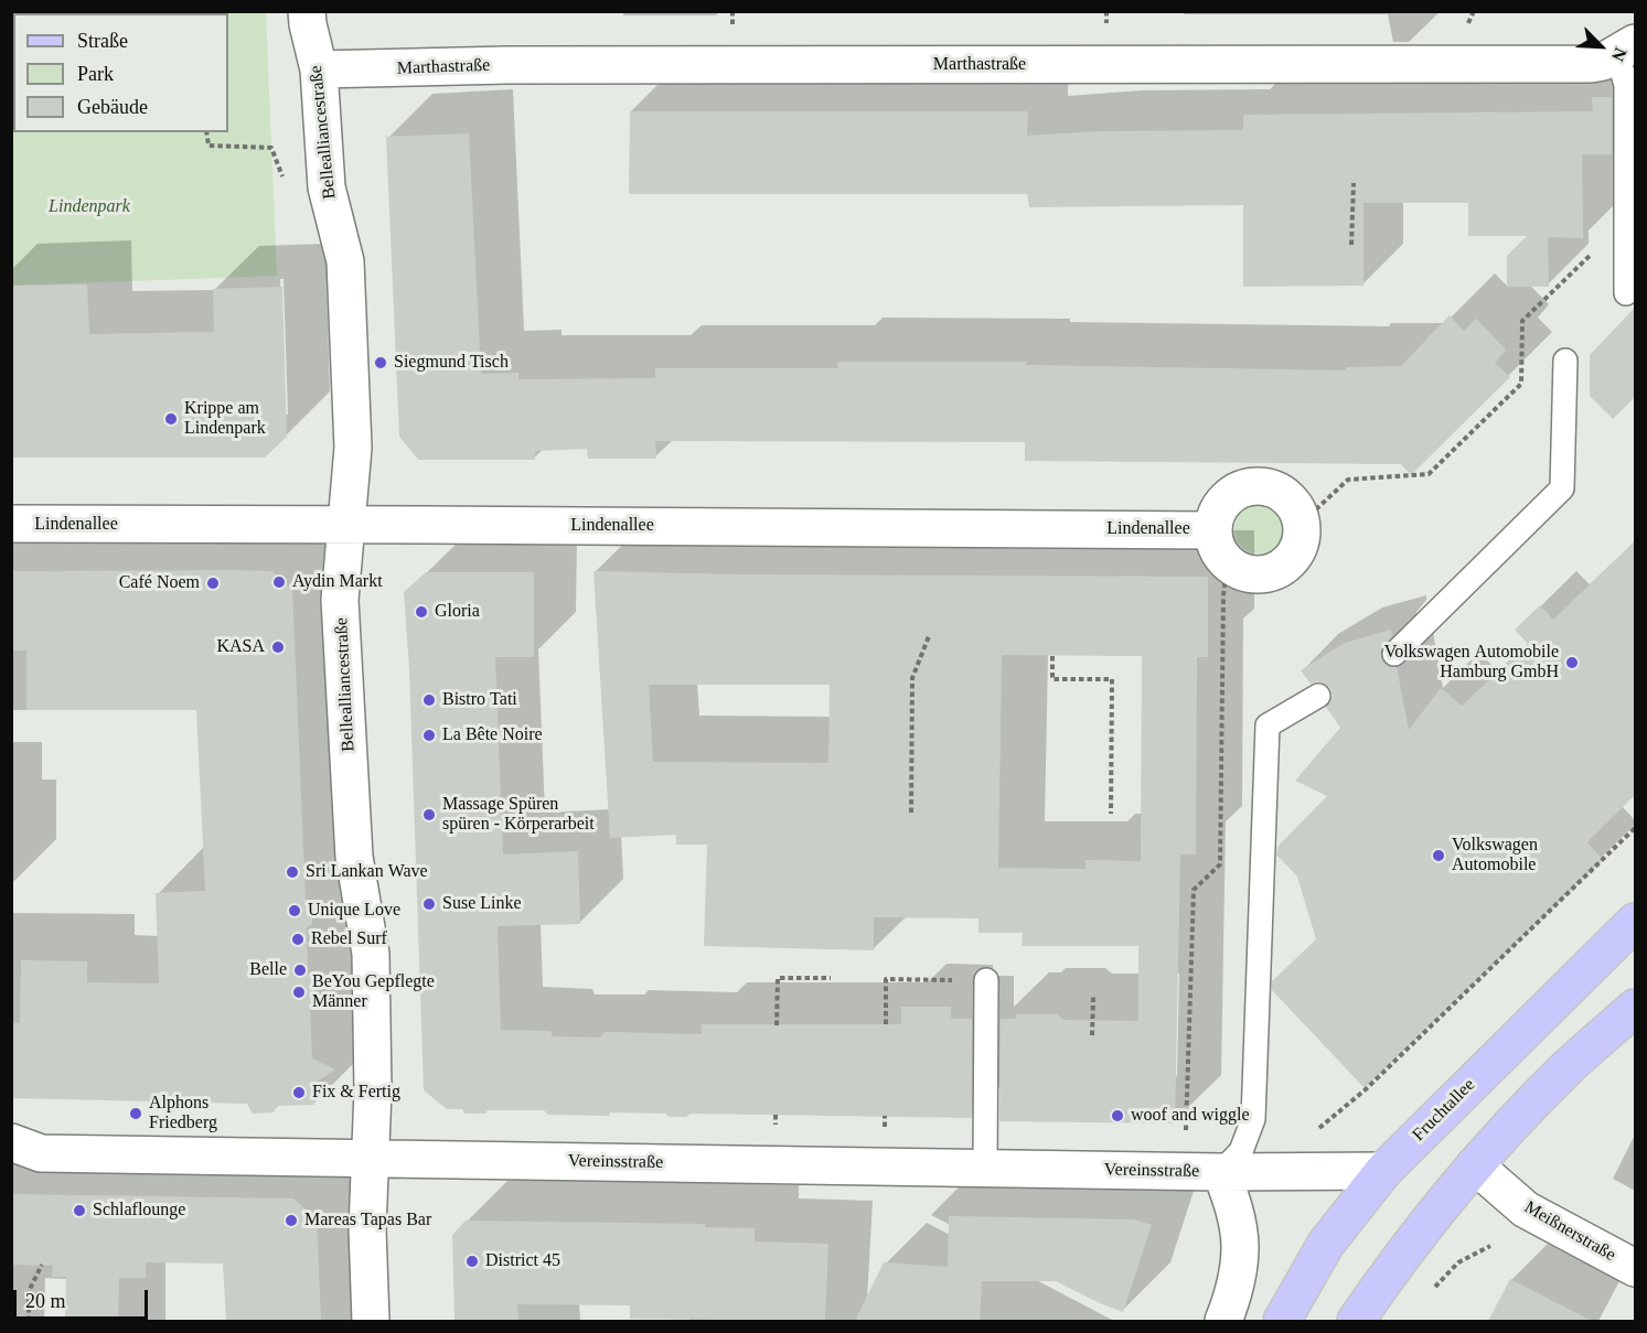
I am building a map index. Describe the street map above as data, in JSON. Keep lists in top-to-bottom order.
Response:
{
  "streets": {
    "main road": ["Fruchtallee"],
    "street": [
      "Marthastraße",
      "Bellealliancestraße",
      "Lindenallee",
      "Vereinsstraße",
      "Meißnerstraße"
    ]
  },
  "crossings": [
    ["Marthastraße", "Bellealliancestraße"],
    ["Bellealliancestraße", "Lindenallee"],
    ["Bellealliancestraße", "Vereinsstraße"],
    ["Fruchtallee", "Vereinsstraße"]
  ],
  "parks": ["Lindenpark"],
  "places": [
    "Siegmund Tisch",
    "Krippe am Lindenpark",
    "Aydin Markt",
    "Café Noem",
    "Gloria",
    "KASA",
    "Volkswagen Automobile Hamburg GmbH",
    "Bistro Tati",
    "La Bête Noire",
    "Massage Spüren spüren - Körperarbeit",
    "Volkswagen Automobile",
    "Sri Lankan Wave",
    "Suse Linke",
    "Unique Love",
    "Rebel Surf",
    "Belle",
    "BeYou Gepflegte Männer",
    "Fix & Fertig",
    "Alphons Friedberg",
    "woof and wiggle",
    "Schlaflounge",
    "Mareas Tapas Bar",
    "District 45"
  ],
  "legend": ["Straße", "Park", "Gebäude"],
  "scale_bar": "20 m",
  "north": "bottom right"
}
